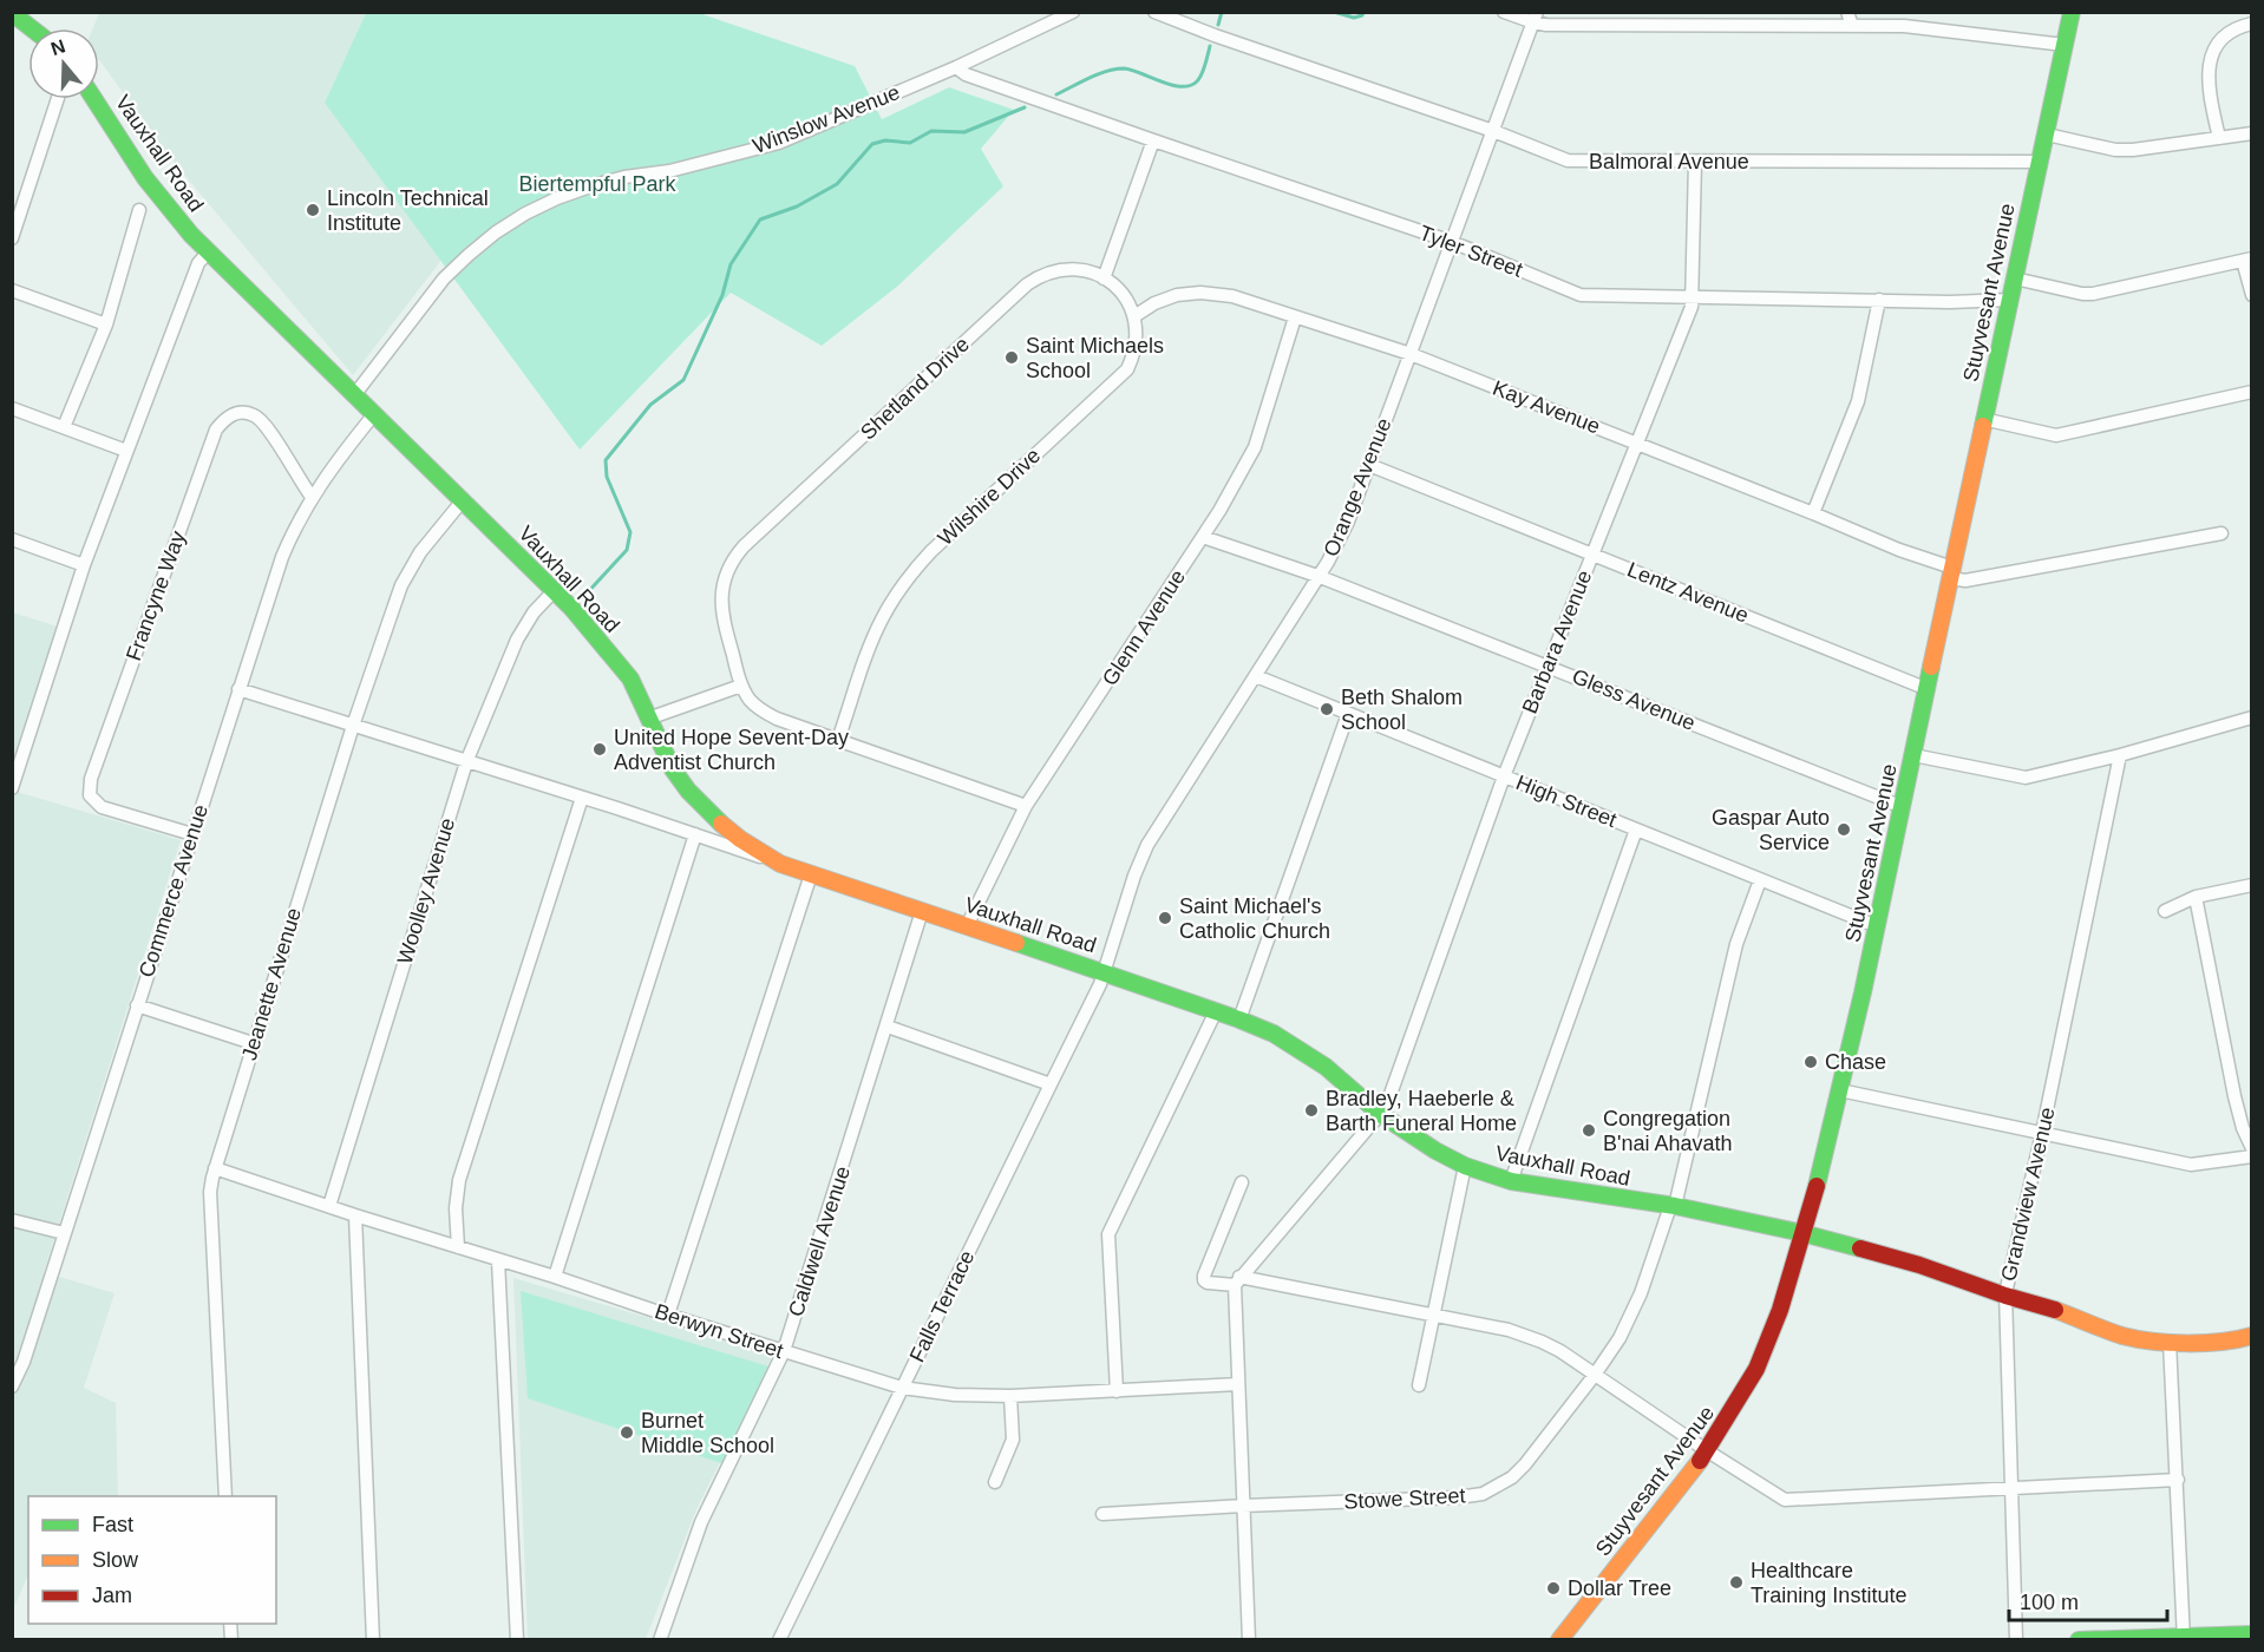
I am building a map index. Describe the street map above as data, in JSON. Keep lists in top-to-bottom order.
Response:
{
  "streets": {
    "street": [
      "Winslow Avenue",
      "Vauxhall Road",
      "Balmoral Avenue",
      "Tyler Street",
      "Stuyvesant Avenue",
      "Shetland Drive",
      "Kay Avenue",
      "Orange Avenue",
      "Wilshire Drive",
      "Lentz Avenue",
      "Francyne Way",
      "Glenn Avenue",
      "Barbara Avenue",
      "Gless Avenue",
      "High Street",
      "Commerce Avenue",
      "Woolley Avenue",
      "Jeanette Avenue",
      "Grandview Avenue",
      "Caldwell Avenue",
      "Falls Terrace",
      "Berwyn Street",
      "Stowe Street"
    ]
  },
  "crossings": [
    ["Winslow Avenue", "Vauxhall Road"],
    ["Winslow Avenue", "Tyler Street"],
    ["Vauxhall Road", "Stuyvesant Avenue"],
    ["Vauxhall Road", "Orange Avenue"],
    ["Vauxhall Road", "Glenn Avenue"],
    ["Vauxhall Road", "Barbara Avenue"],
    ["Vauxhall Road", "Commerce Avenue"],
    ["Vauxhall Road", "Woolley Avenue"],
    ["Vauxhall Road", "Jeanette Avenue"],
    ["Vauxhall Road", "Grandview Avenue"],
    ["Vauxhall Road", "Caldwell Avenue"],
    ["Vauxhall Road", "Falls Terrace"],
    ["Vauxhall Road", "Stowe Street"],
    ["Balmoral Avenue", "Stuyvesant Avenue"],
    ["Balmoral Avenue", "Orange Avenue"],
    ["Balmoral Avenue", "Barbara Avenue"],
    ["Tyler Street", "Stuyvesant Avenue"],
    ["Tyler Street", "Orange Avenue"],
    ["Tyler Street", "Barbara Avenue"],
    ["Stuyvesant Avenue", "Kay Avenue"],
    ["Stuyvesant Avenue", "Lentz Avenue"],
    ["Stuyvesant Avenue", "Gless Avenue"],
    ["Stuyvesant Avenue", "High Street"],
    ["Kay Avenue", "Orange Avenue"],
    ["Kay Avenue", "Wilshire Drive"],
    ["Kay Avenue", "Glenn Avenue"],
    ["Kay Avenue", "Barbara Avenue"],
    ["Orange Avenue", "Lentz Avenue"],
    ["Orange Avenue", "Gless Avenue"],
    ["Orange Avenue", "High Street"],
    ["Orange Avenue", "Falls Terrace"],
    ["Lentz Avenue", "Barbara Avenue"],
    ["Francyne Way", "Commerce Avenue"],
    ["Glenn Avenue", "Gless Avenue"],
    ["Barbara Avenue", "Gless Avenue"],
    ["Barbara Avenue", "High Street"],
    ["High Street", "Stowe Street"],
    ["Woolley Avenue", "Berwyn Street"],
    ["Jeanette Avenue", "Berwyn Street"],
    ["Caldwell Avenue", "Berwyn Street"],
    ["Falls Terrace", "Berwyn Street"]
  ],
  "parks": ["Biertempful Park"],
  "places": [
    "Lincoln Technical Institute",
    "Saint Michaels School",
    "Beth Shalom School",
    "United Hope Sevent-Day Adventist Church",
    "Gaspar Auto Service",
    "Saint Michael's Catholic Church",
    "Chase",
    "Bradley, Haeberle & Barth Funeral Home",
    "Congregation B'nai Ahavath",
    "Burnet Middle School",
    "Healthcare Training Institute",
    "Dollar Tree"
  ],
  "legend": ["Fast", "Slow", "Jam"],
  "scale_bar": "100 m",
  "north": "top"
}
